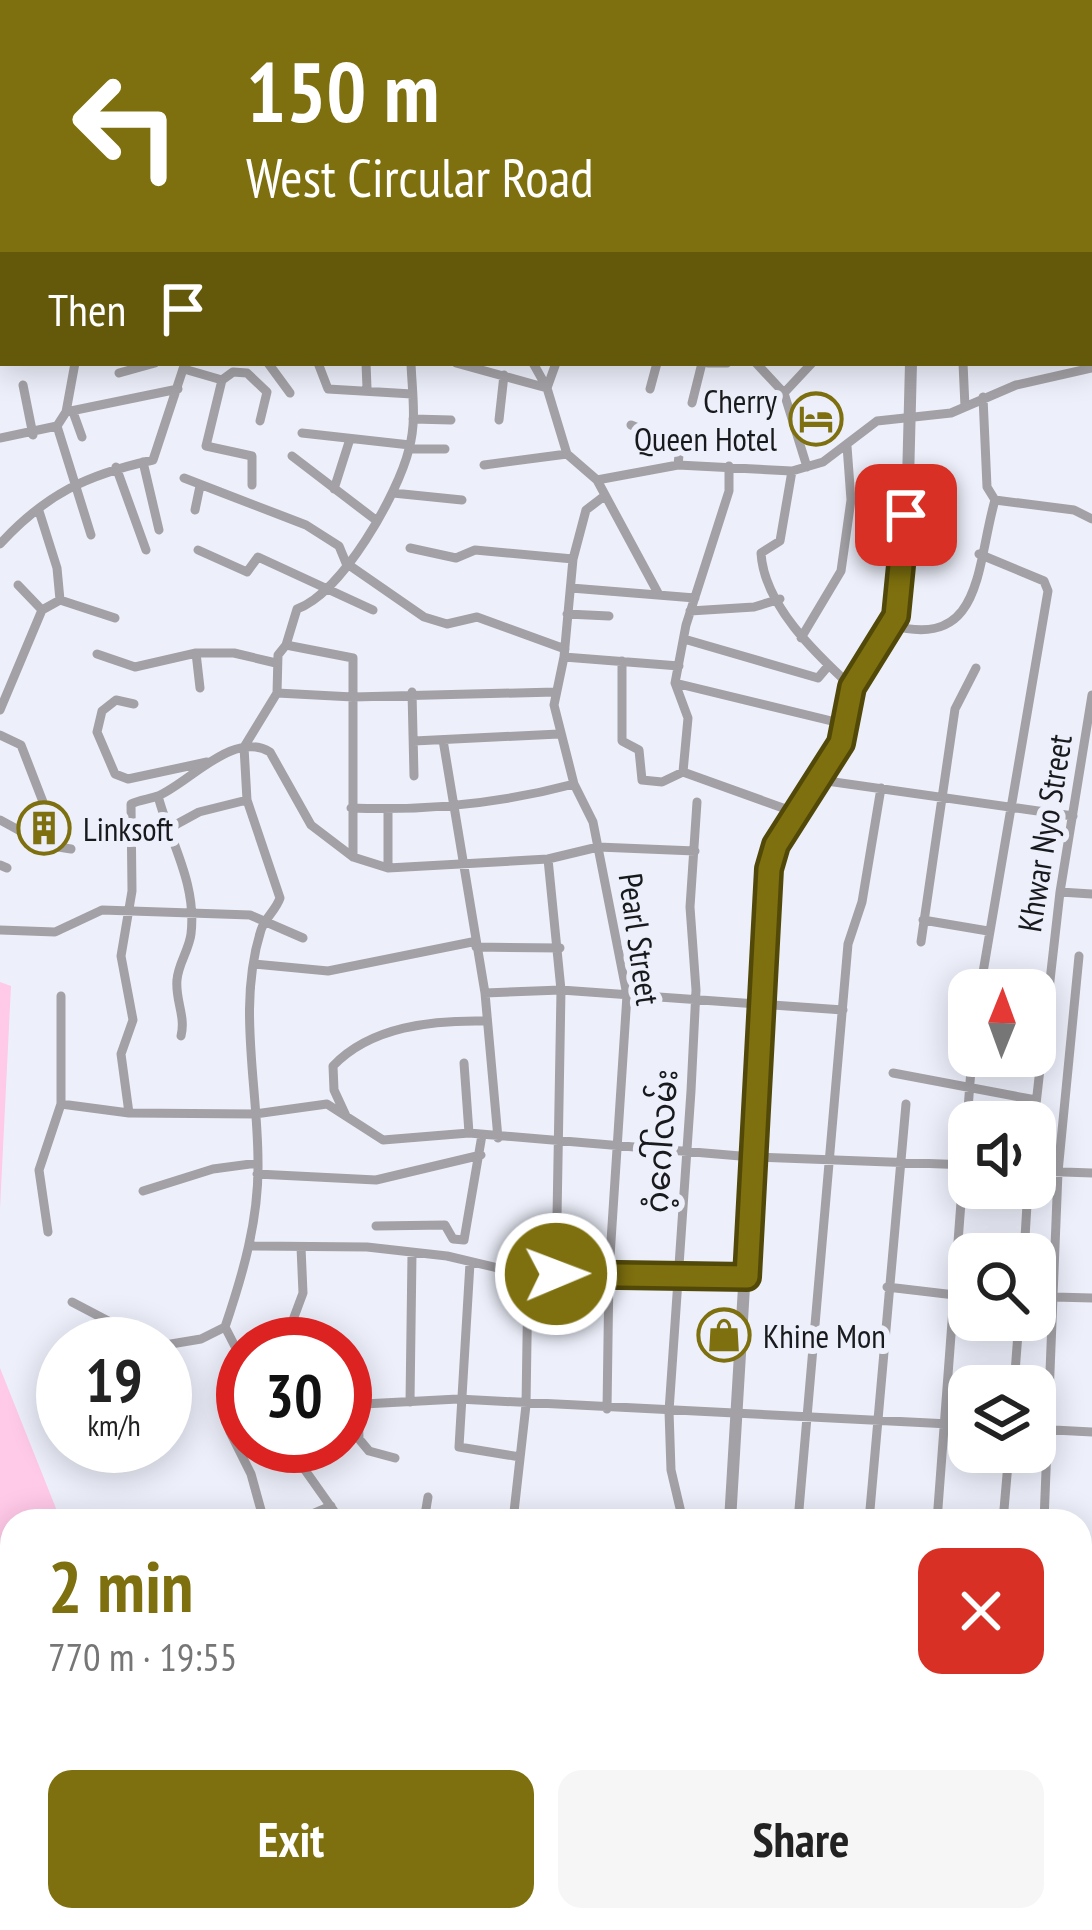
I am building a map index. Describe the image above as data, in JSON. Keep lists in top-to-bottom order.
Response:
{
  "streets": {
    "street": ["Khwar Nyo Street", "Pearl Street", "ဂံ့ဂေါ်လမ်း"]
  },
  "places": {
    "hotel": ["Cherry Queen Hotel"],
    "building": ["Linksoft"],
    "shop": ["Khine Mon"]
  },
  "north": "top",
  "page": {
    "turn": ["150 m", "West Circular Road"],
    "then": "Then",
    "speed": "19 km/h",
    "limit": "30",
    "heading": ["2 min", "770 m · 19:55"],
    "buttons": ["Exit", "Share"]
  }
}
